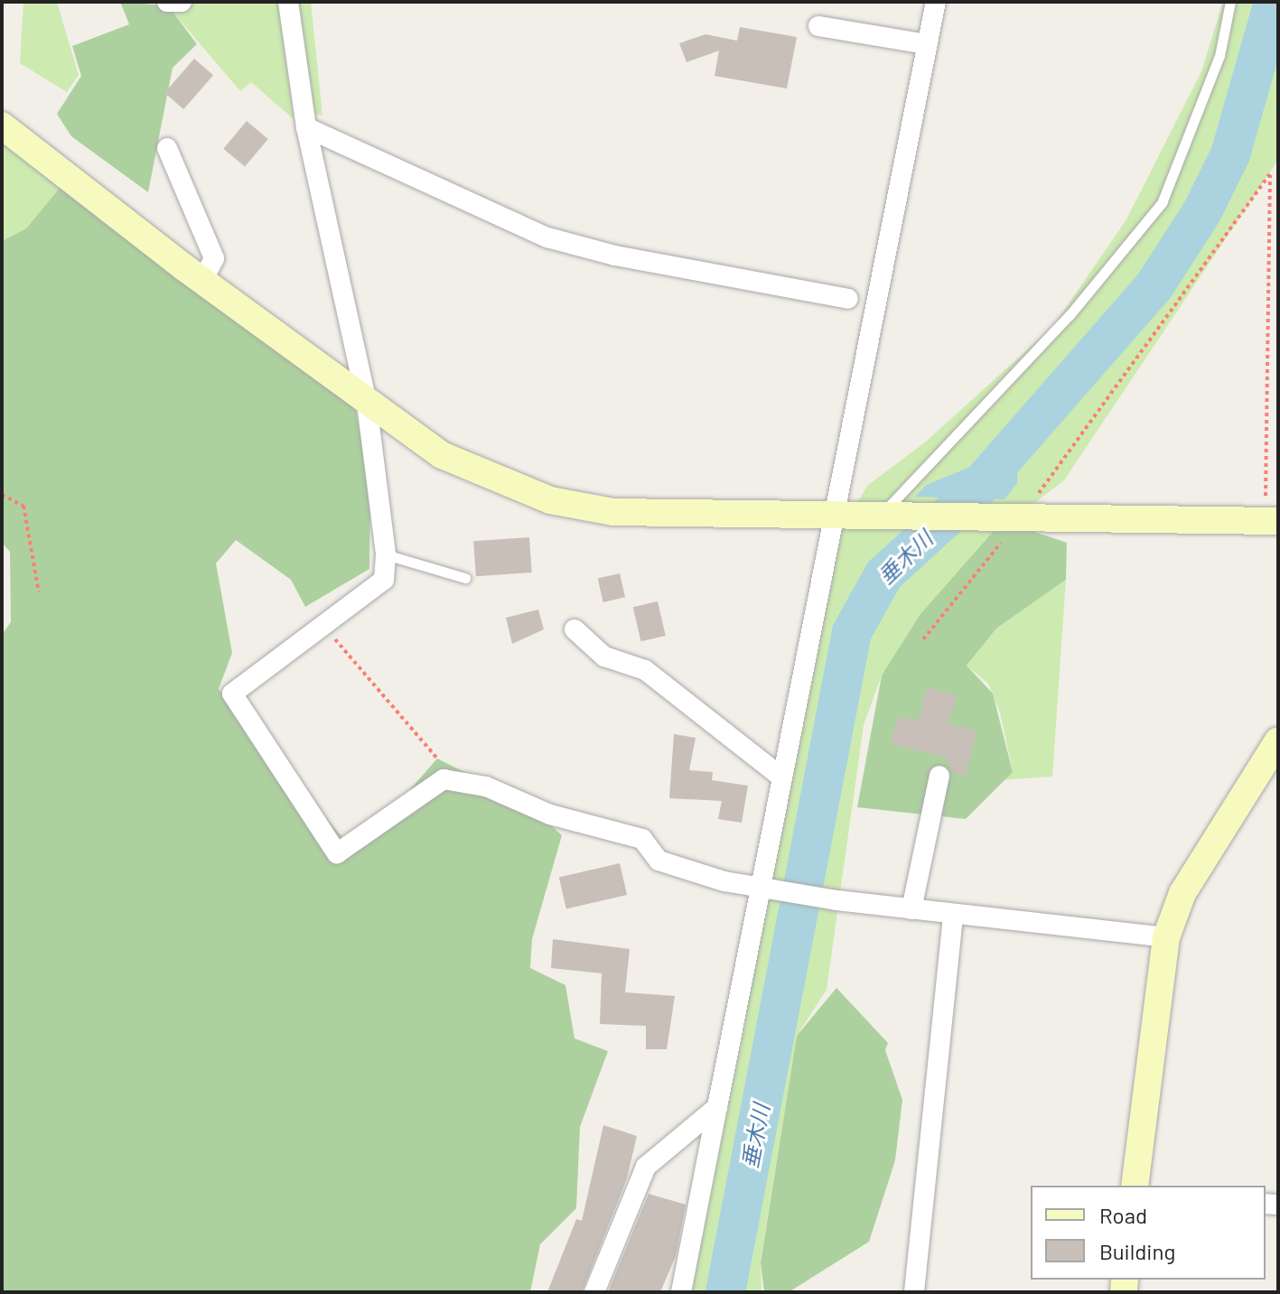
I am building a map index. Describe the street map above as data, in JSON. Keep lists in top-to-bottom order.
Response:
{
  "water": ["垂木川"],
  "legend": ["Road", "Building"]
}
